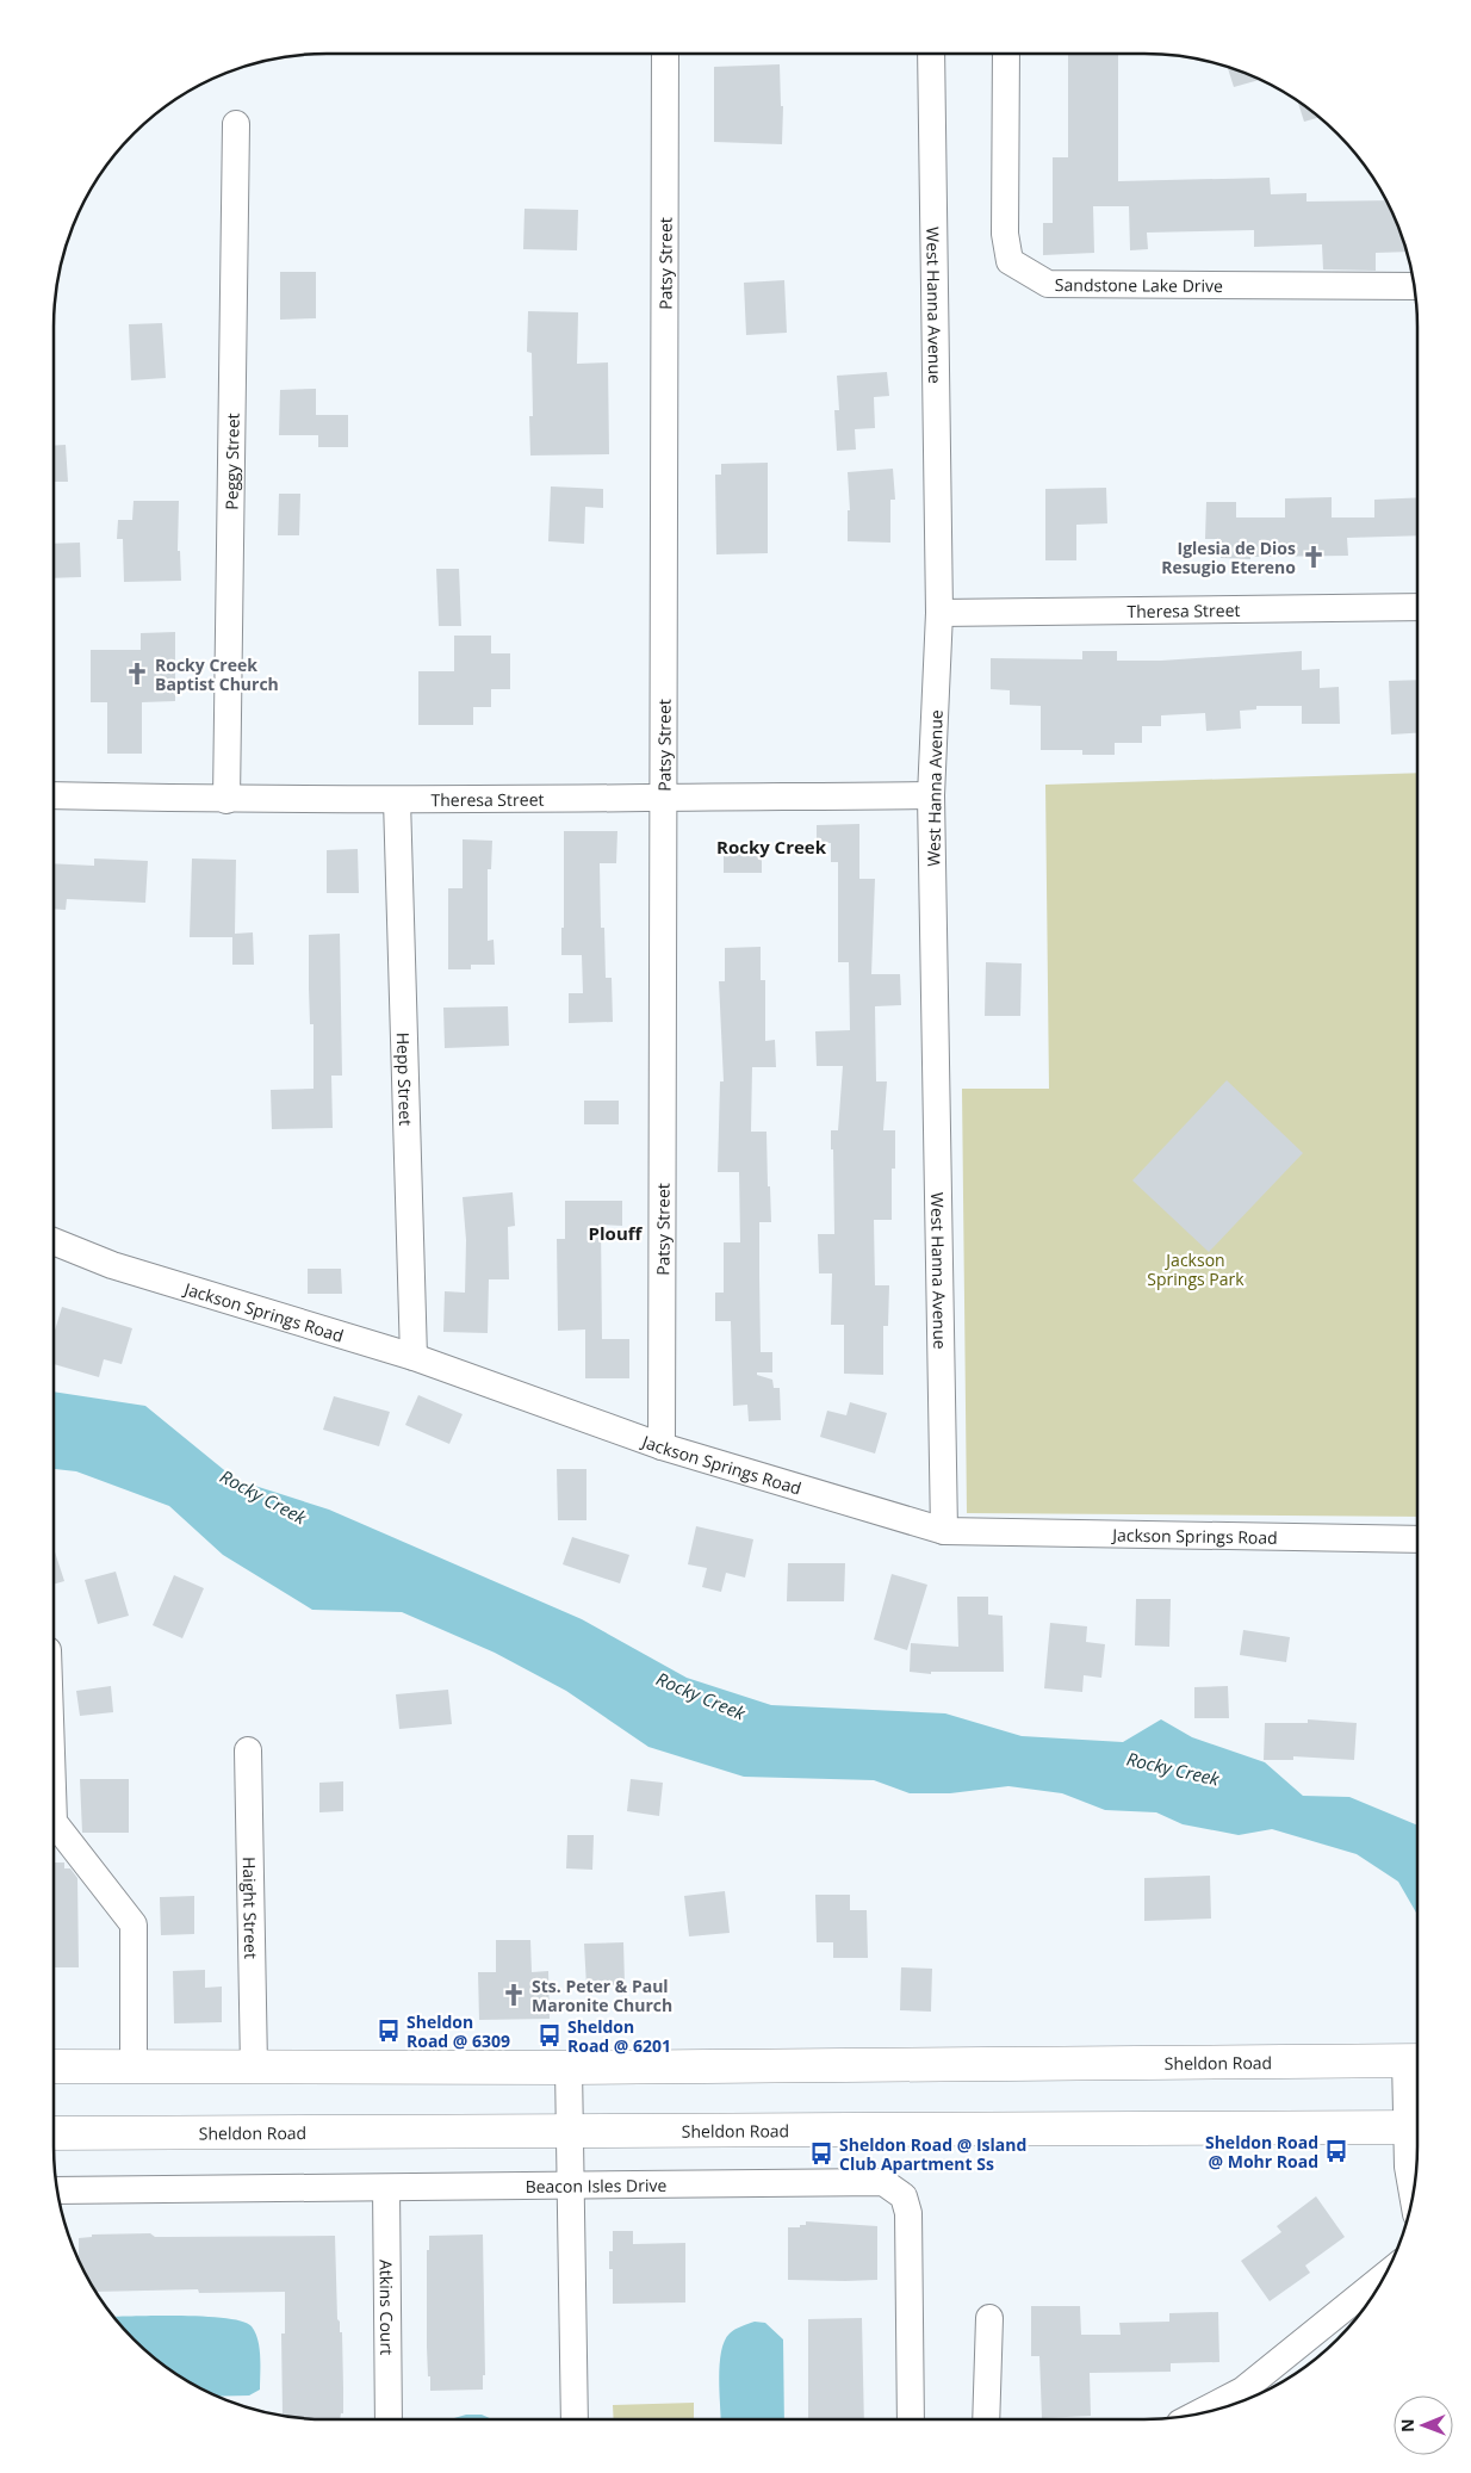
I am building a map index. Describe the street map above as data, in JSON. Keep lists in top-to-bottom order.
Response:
{
  "streets": {
    "main road": ["Sheldon Road"],
    "street": [
      "Patsy Street",
      "Sandstone Lake Drive",
      "West Hanna Avenue",
      "Peggy Street",
      "Theresa Street",
      "Hepp Street",
      "Jackson Springs Road",
      "Haight Street",
      "Beacon Isles Drive",
      "Atkins Court"
    ]
  },
  "crossings": [
    ["Patsy Street", "Theresa Street"],
    ["Patsy Street", "Jackson Springs Road"],
    ["West Hanna Avenue", "Theresa Street"],
    ["West Hanna Avenue", "Jackson Springs Road"],
    ["Peggy Street", "Theresa Street"],
    ["Theresa Street", "Hepp Street"],
    ["Hepp Street", "Jackson Springs Road"],
    ["Haight Street", "Sheldon Road"],
    ["Beacon Isles Drive", "Atkins Court"]
  ],
  "districts": ["Rocky Creek", "Plouff"],
  "water": ["Rocky Creek"],
  "parks": ["Jackson Springs Park"],
  "places": {
    "church": ["Iglesia de Dios Resugio Etereno", "Rocky Creek Baptist Church", "Sts. Peter & Paul Maronite Church"],
    "bus stop": [
      "Sheldon Road @ 6309",
      "Sheldon Road @ 6201",
      "Sheldon Road @ Mohr Road",
      "Sheldon Road @ Island Club Apartment Ss"
    ]
  },
  "north": "left"
}
